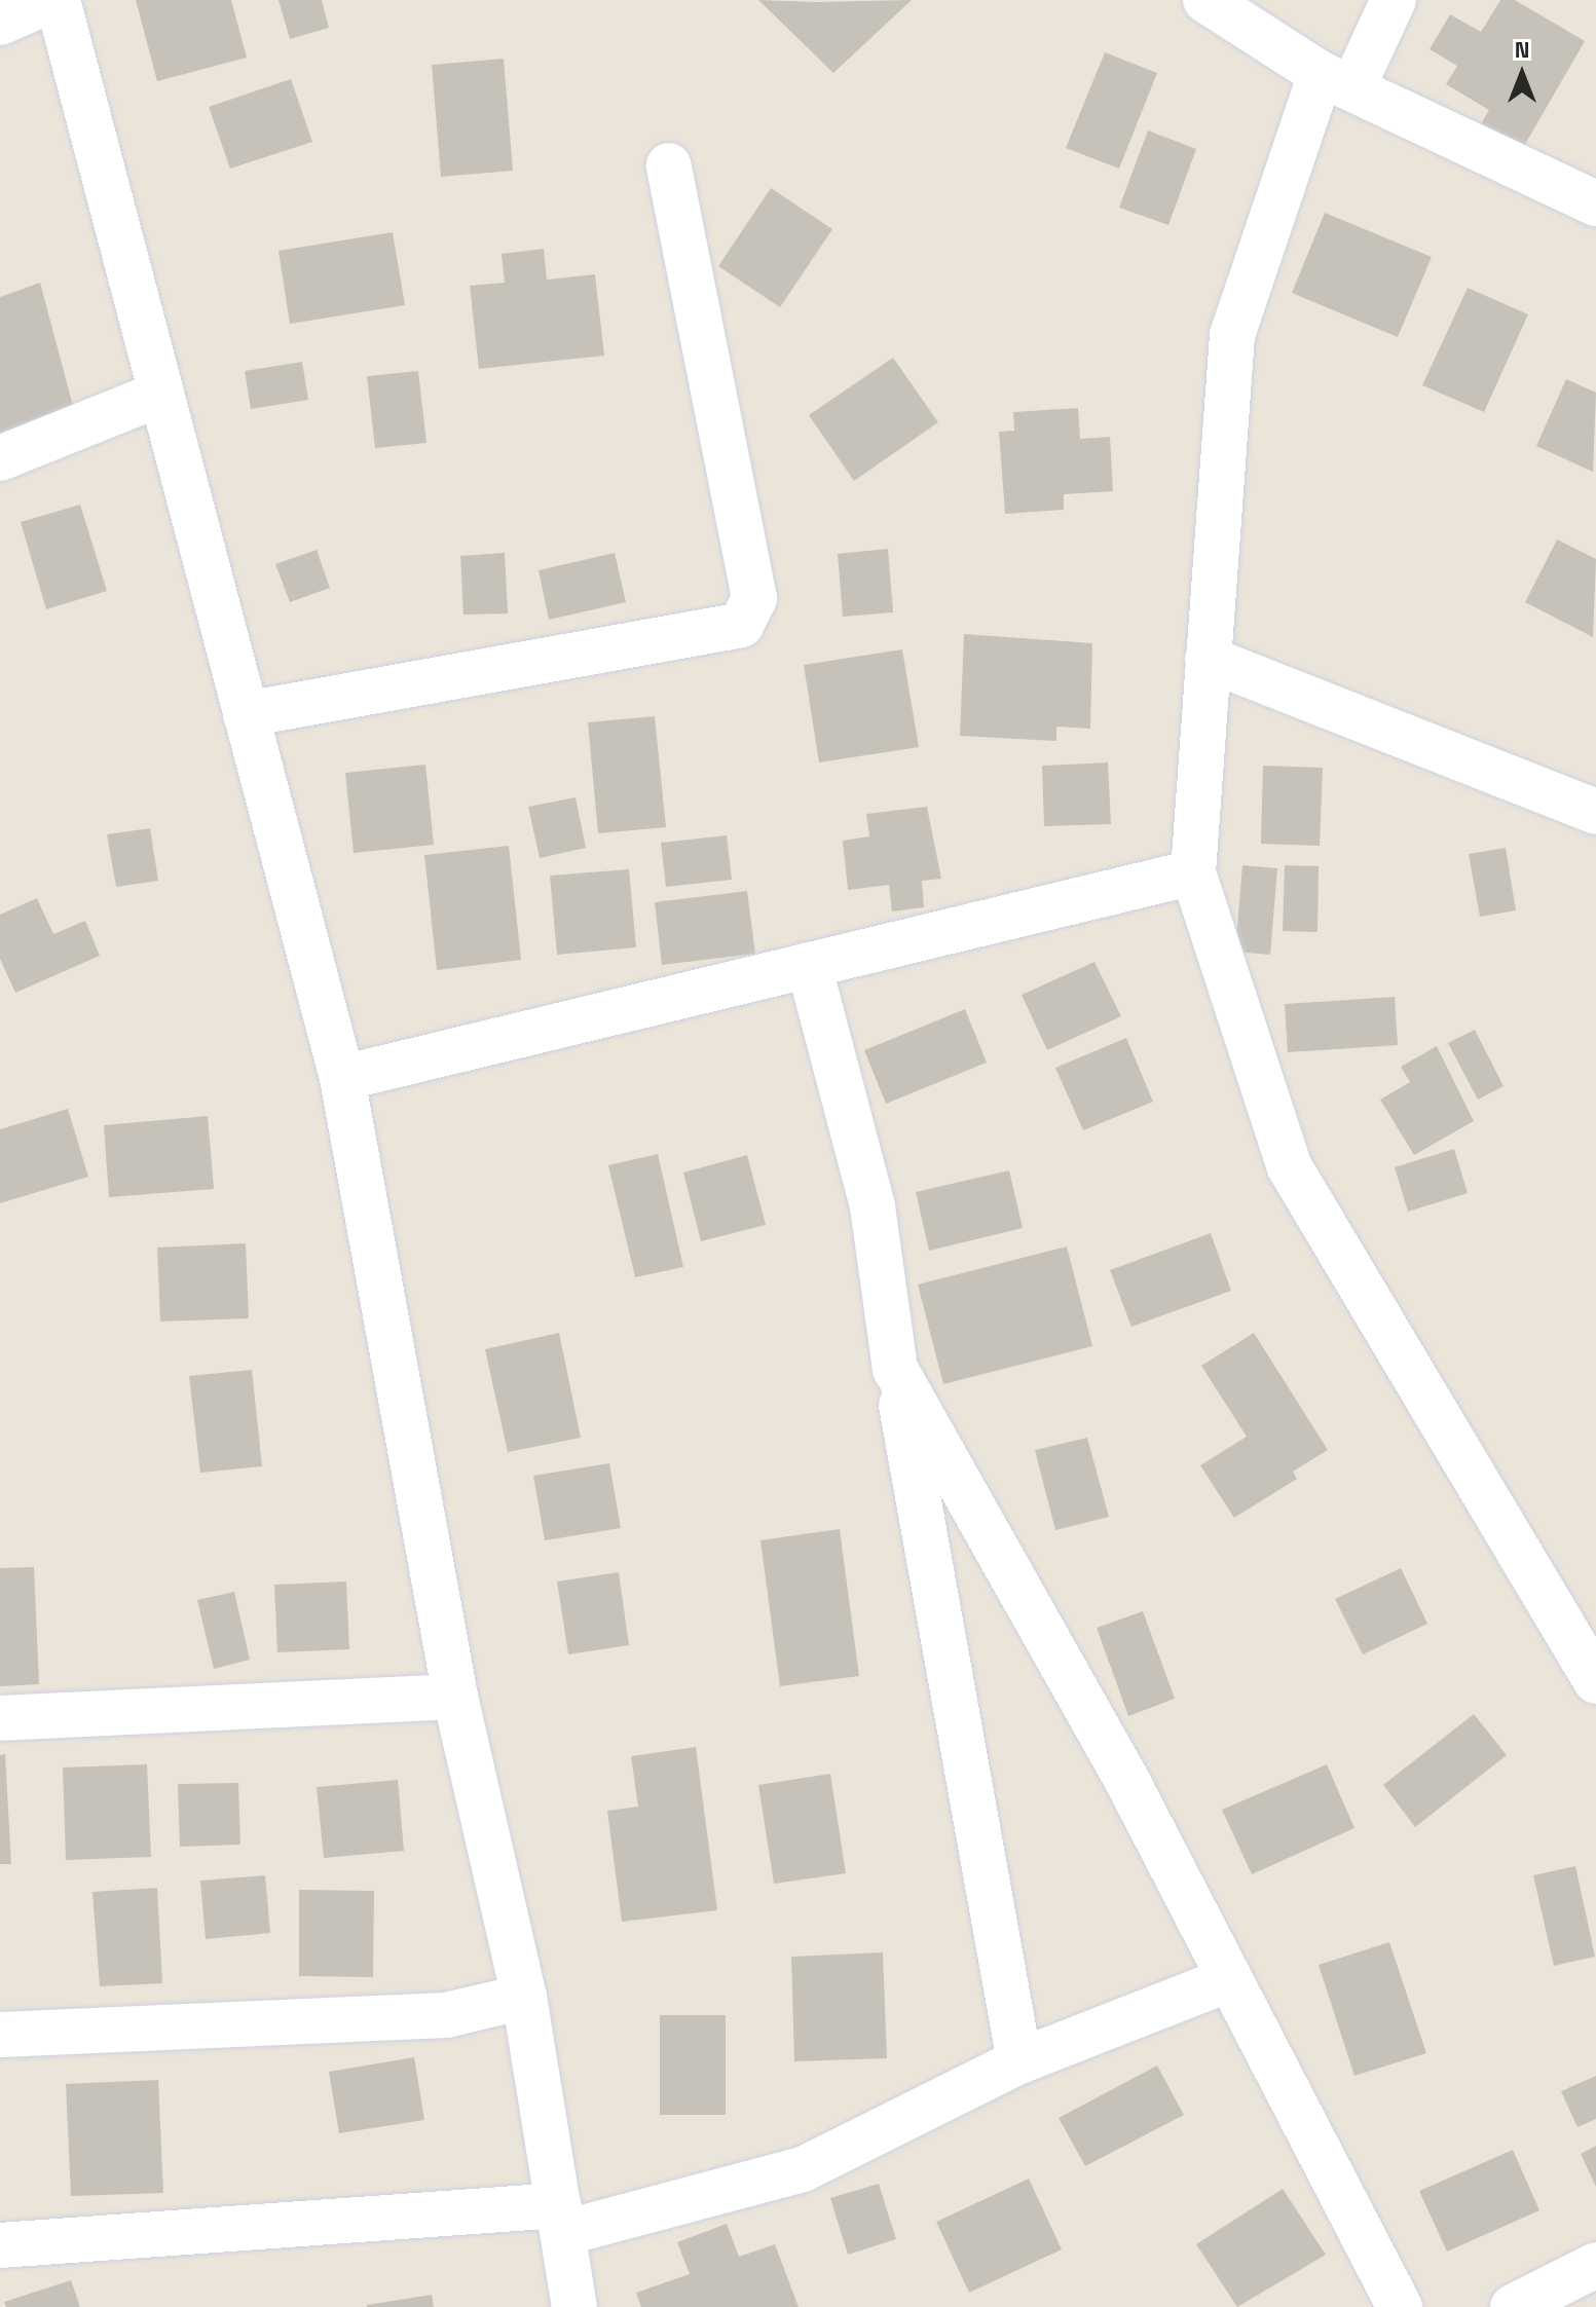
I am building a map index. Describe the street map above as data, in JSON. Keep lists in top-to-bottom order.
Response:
{
  "north": "top"
}
